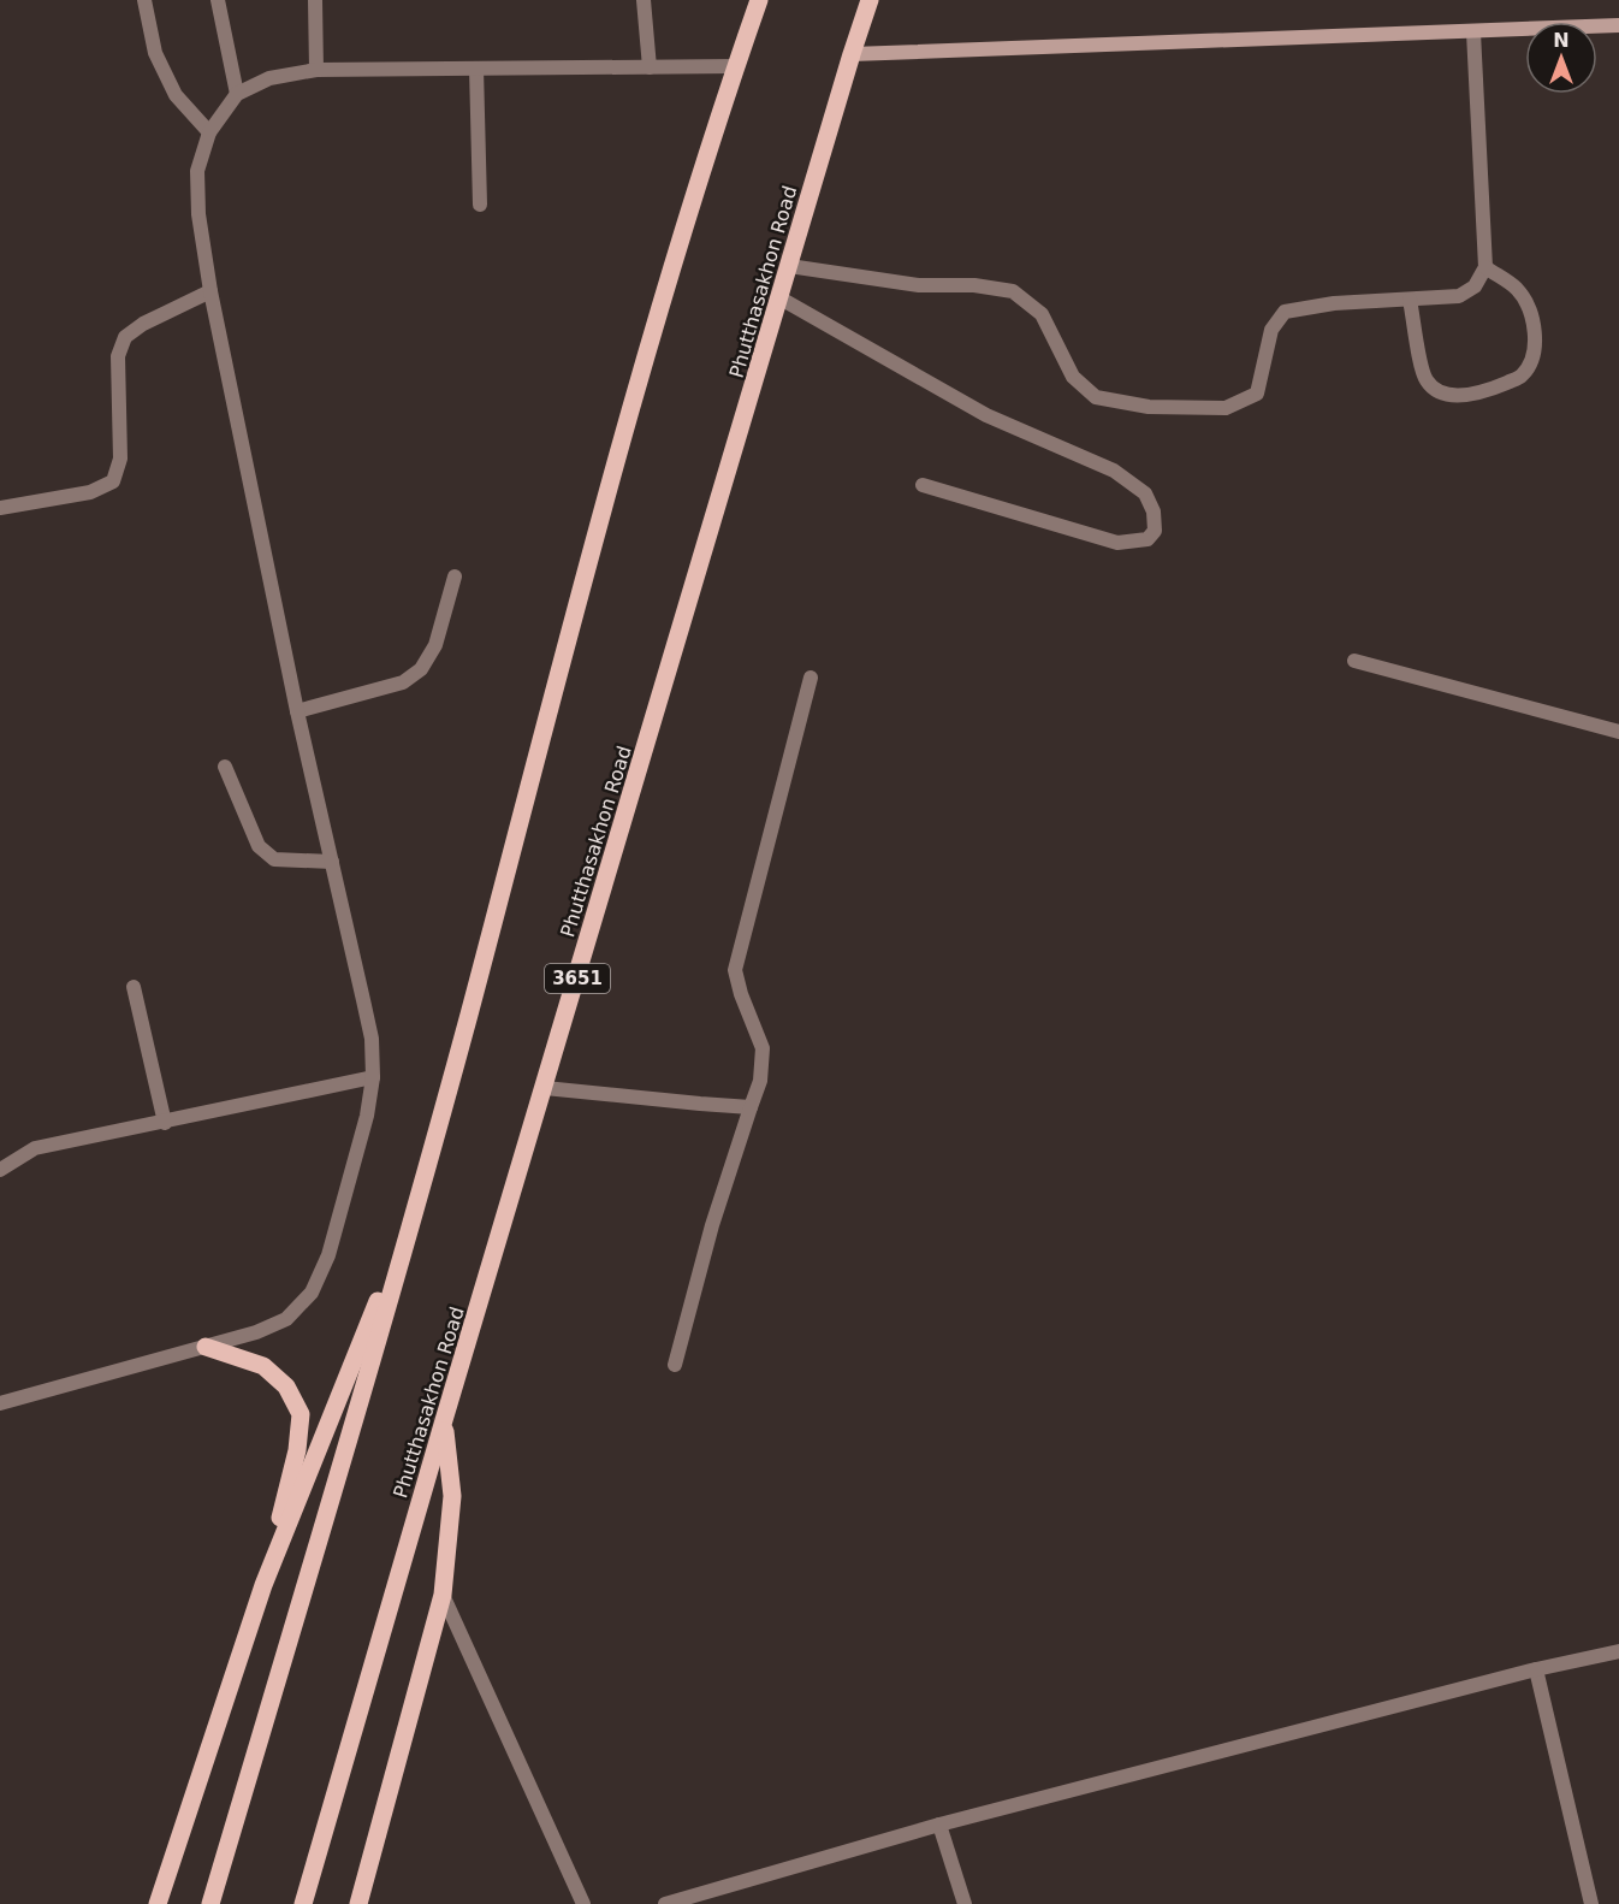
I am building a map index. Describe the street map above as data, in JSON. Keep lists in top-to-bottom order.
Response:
{
  "streets": {
    "main road": ["Phutthasakhon Road", "3651"]
  },
  "north": "top"
}
